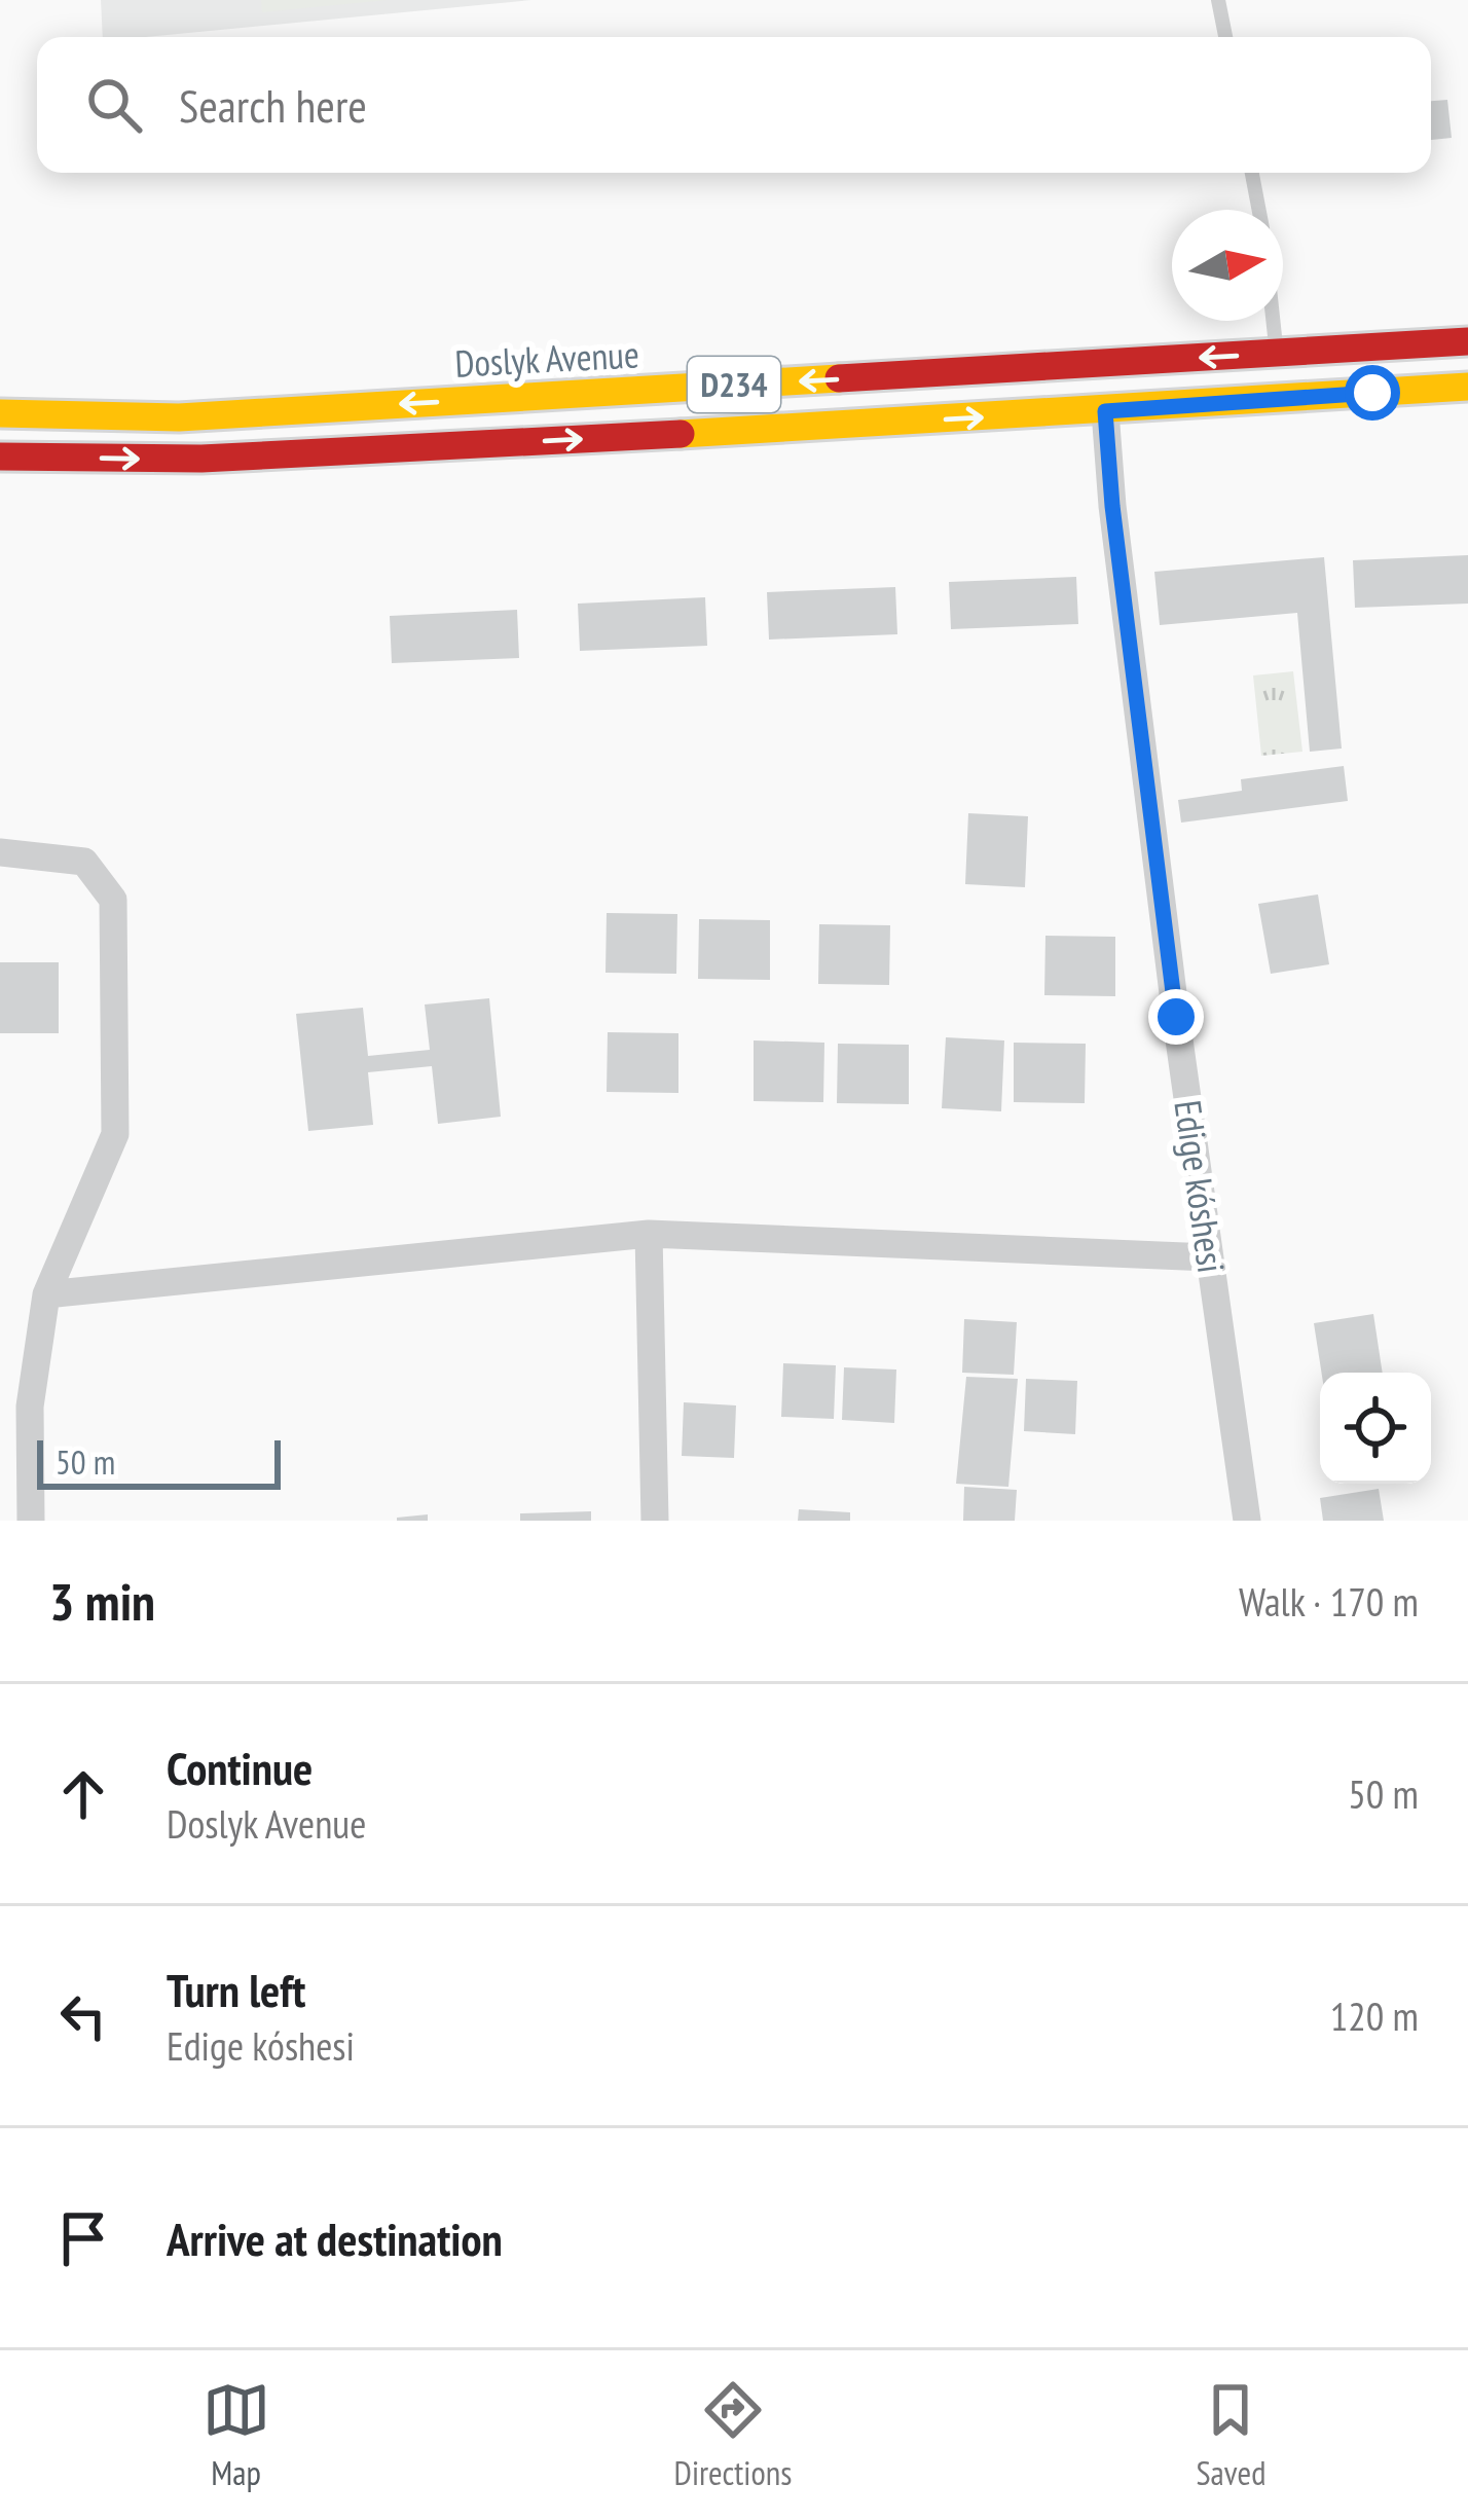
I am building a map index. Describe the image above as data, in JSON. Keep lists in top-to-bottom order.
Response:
{
  "streets": {
    "main road": ["Doslyk Avenue", "D234"],
    "street": ["Edige kóshesi"]
  },
  "crossings": [
    ["D234", "Edige kóshesi"]
  ],
  "scale_bar": "50 m",
  "north": "right",
  "page": {
    "search": "Search here",
    "scale": "50 m",
    "heading": ["3 min", "Walk · 170 m"],
    "list": [
      ["Continue", "Doslyk Avenue", "50 m"],
      ["Turn left", "Edige kóshesi", "120 m"],
      "Arrive at destination"
    ],
    "nav": ["Map", "Directions", "Saved"]
  }
}
